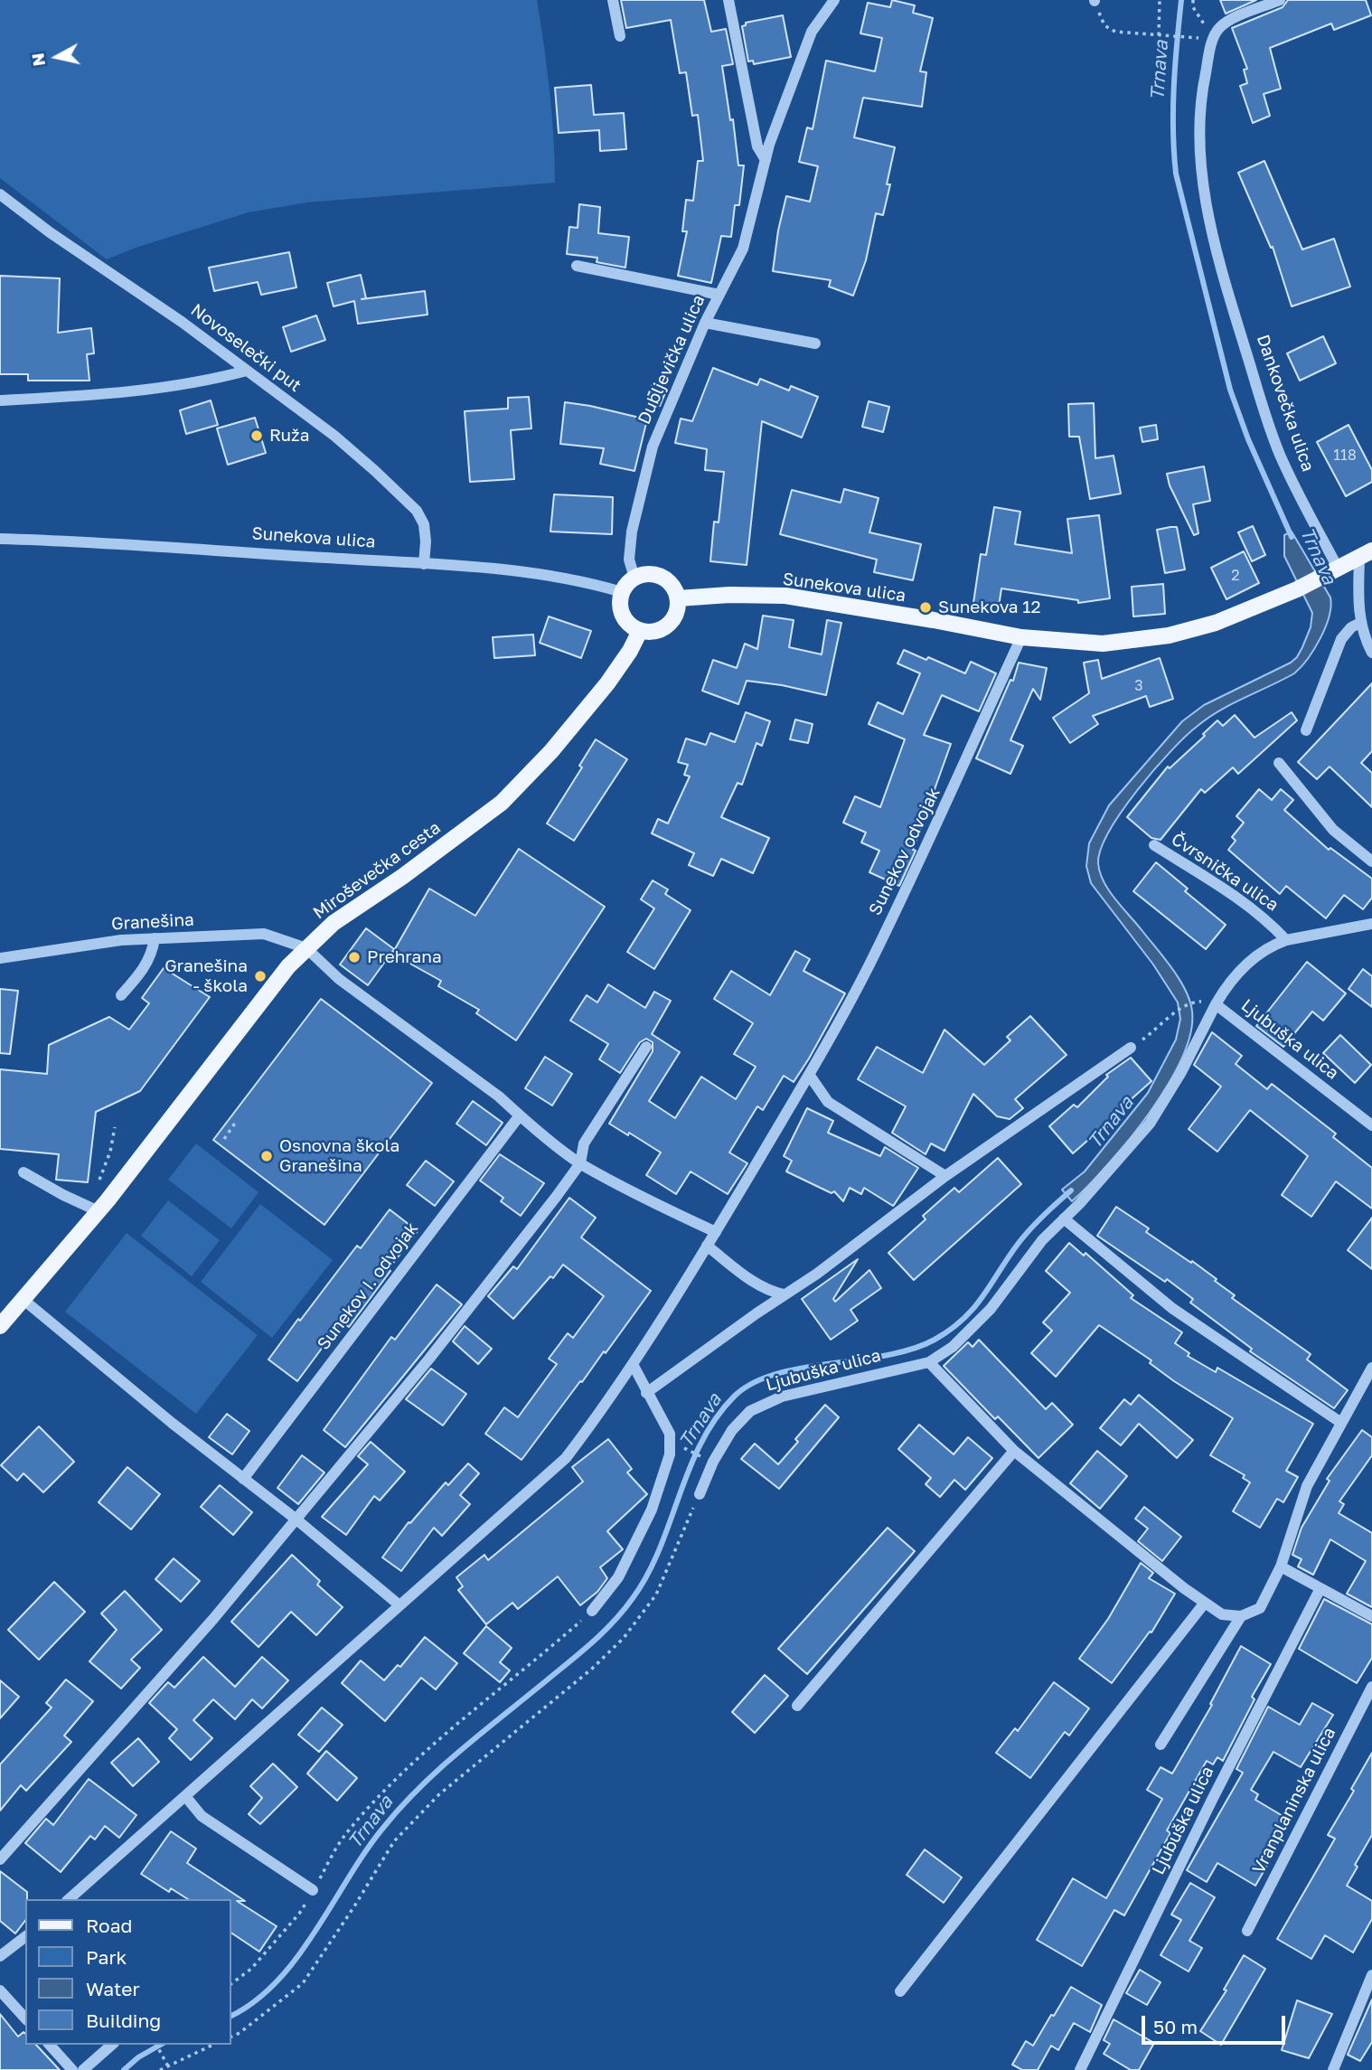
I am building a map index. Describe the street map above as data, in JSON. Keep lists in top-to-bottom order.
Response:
{
  "streets": {
    "main road": ["Sunekova ulica", "Miroševečka cesta"],
    "street": [
      "Novoselečki put",
      "Dubljevička ulica",
      "Dankovečka ulica",
      "Sunekov odvojak",
      "Čvrsnička ulica",
      "Granešina",
      "Ljubuška ulica",
      "Sunekov I. odvojak",
      "Vranplaninska ulica"
    ]
  },
  "crossings": [
    ["Novoselečki put", "Sunekova ulica"],
    ["Dubljevička ulica", "Sunekova ulica"],
    ["Dubljevička ulica", "Miroševečka cesta"],
    ["Dankovečka ulica", "Sunekova ulica"],
    ["Sunekova ulica", "Sunekov odvojak"],
    ["Sunekova ulica", "Miroševečka cesta"],
    ["Miroševečka cesta", "Granešina"]
  ],
  "water": ["Trnava"],
  "places": [
    "Ruža",
    "Sunekova 12",
    "Prehrana",
    "Granešina - škola",
    "Osnovna škola Granešina"
  ],
  "house_numbers": ["118", "2", "3"],
  "legend": [
    "Road",
    "Park",
    "Water",
    "Building"
  ],
  "scale_bar": "50 m",
  "north": "left"
}
